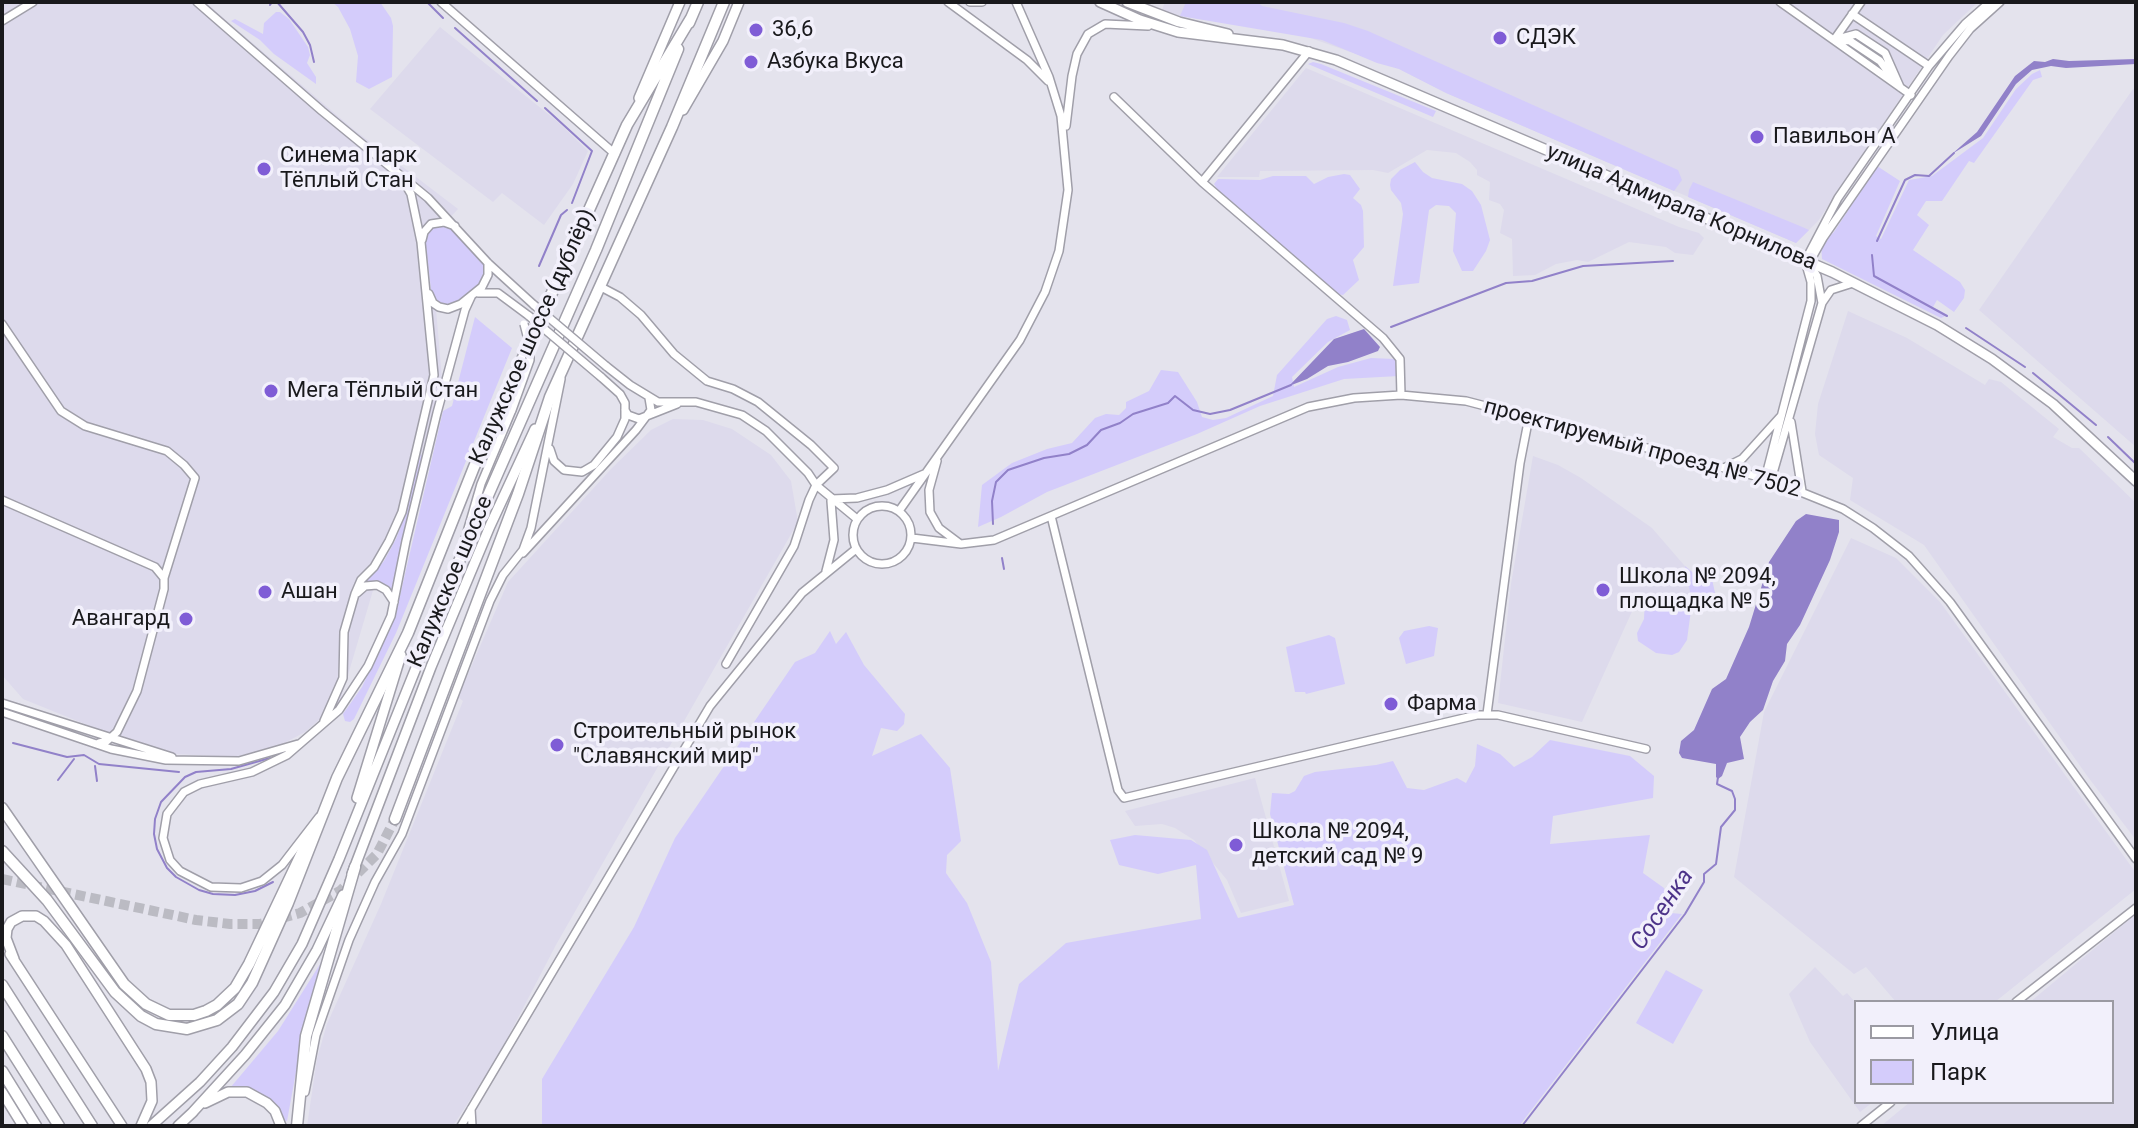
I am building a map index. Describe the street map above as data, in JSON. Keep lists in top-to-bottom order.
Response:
{
  "streets": {
    "highway": ["Калужское шоссе (дублёр)", "Калужское шоссе"],
    "main road": ["улица Адмирала Корнилова"],
    "street": ["проектируемый проезд № 7502"]
  },
  "crossings": [
    ["Калужское шоссе (дублёр)", "Калужское шоссе"]
  ],
  "water": ["Сосенка"],
  "places": [
    "36,6",
    "СДЭК",
    "Азбука Вкуса",
    "Павильон А",
    "Синема Парк Тёплый Стан",
    "Мега Тёплый Cтан",
    "Школа № 2094, площадка № 5",
    "Ашан",
    "Авангард",
    "Фарма",
    "Строительный рынок \"Славянский мир\"",
    "Школа № 2094, детский сад № 9"
  ],
  "legend": ["Улица", "Парк"]
}
